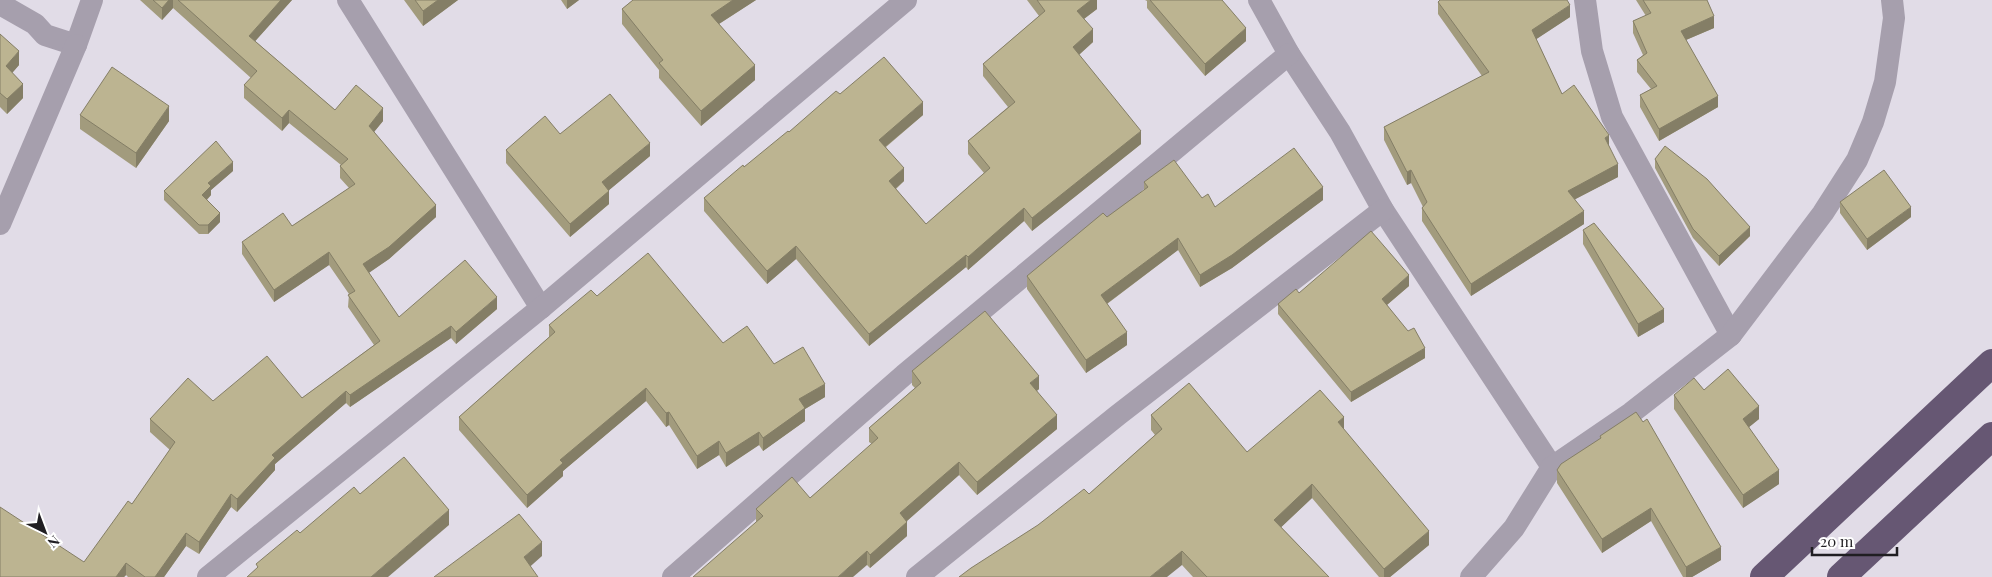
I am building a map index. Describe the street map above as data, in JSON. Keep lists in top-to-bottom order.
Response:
{
  "scale_bar": "20 m",
  "north": "bottom right"
}
